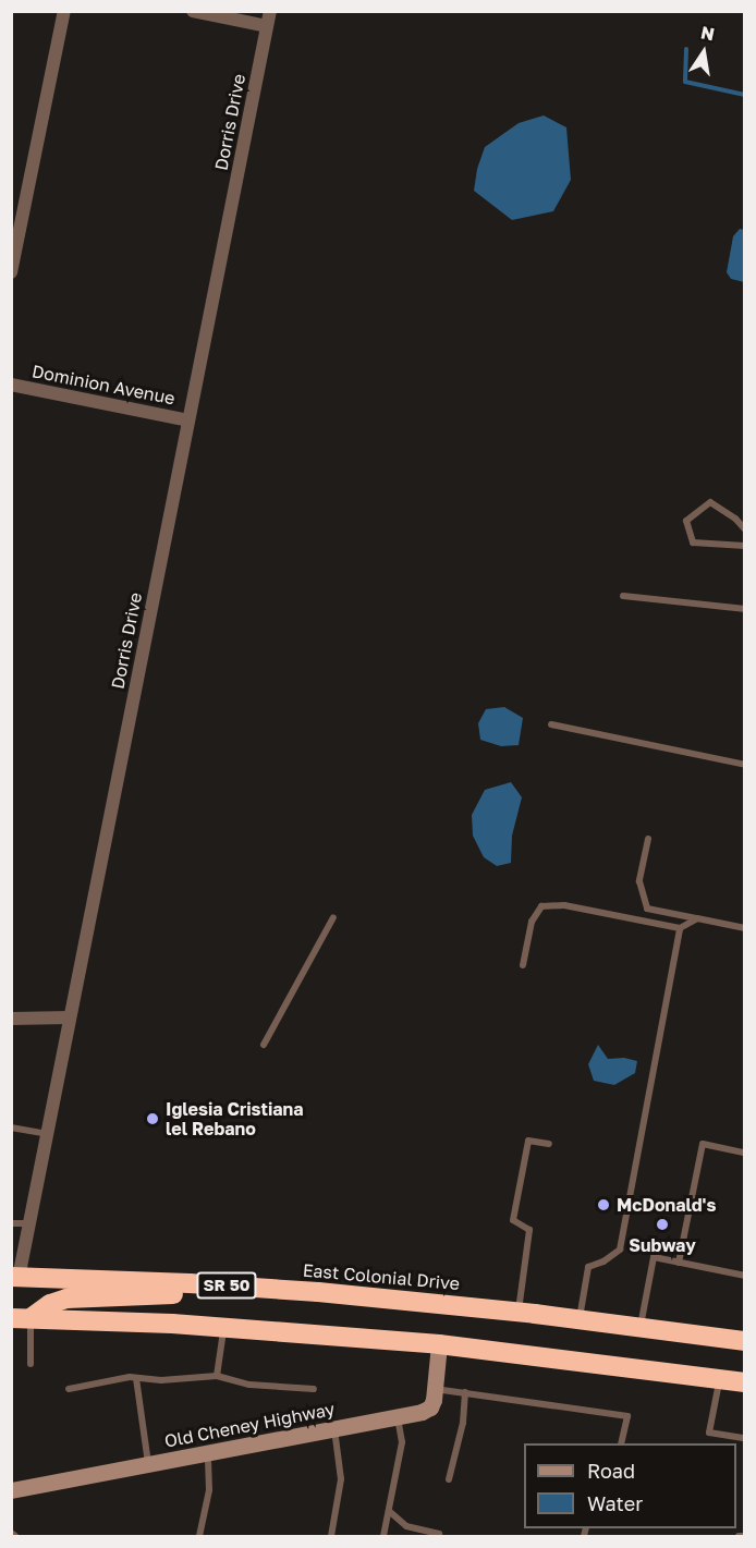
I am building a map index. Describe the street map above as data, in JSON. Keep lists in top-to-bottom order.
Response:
{
  "streets": {
    "highway": ["East Colonial Drive", "SR 50"],
    "street": ["Dorris Drive", "Dominion Avenue", "Old Cheney Highway"]
  },
  "crossings": [
    ["Dorris Drive", "Dominion Avenue"],
    ["Dorris Drive", "East Colonial Drive"]
  ],
  "places": ["Iglesia Cristiana lel Rebano", "McDonald's", "Subway"],
  "legend": ["Road", "Water"],
  "north": "top"
}
